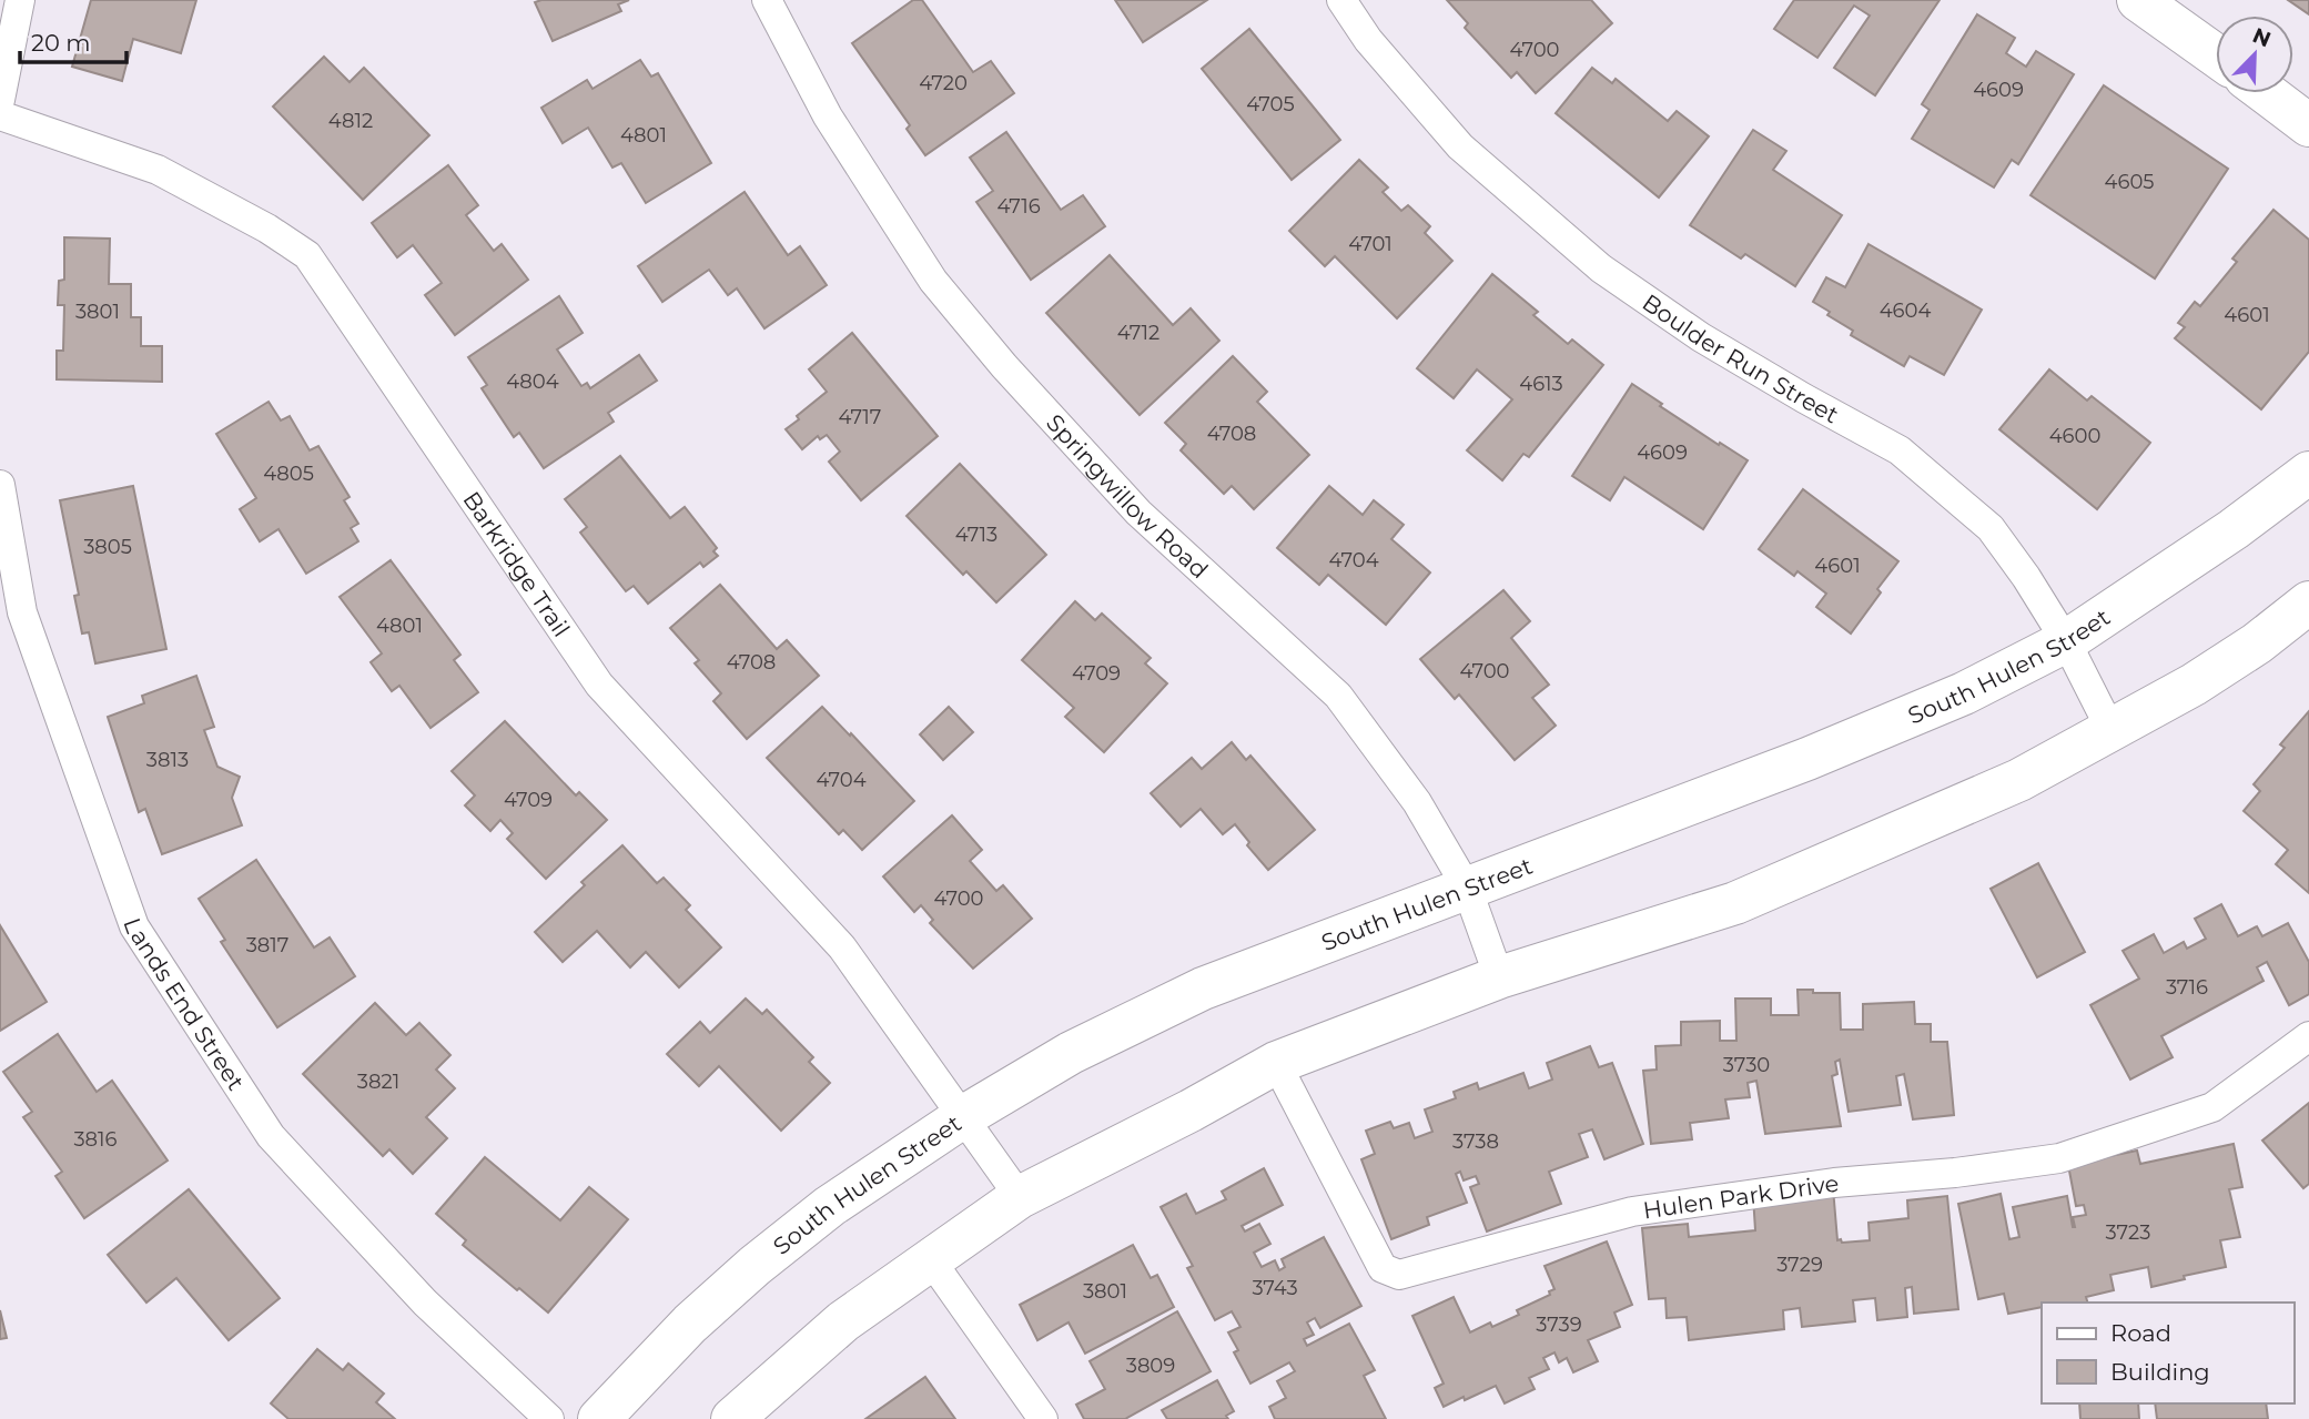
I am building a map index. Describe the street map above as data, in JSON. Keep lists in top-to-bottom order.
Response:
{
  "streets": {
    "main road": ["South Hulen Street"],
    "street": [
      "Boulder Run Street",
      "Springwillow Road",
      "Barkridge Trail",
      "Lands End Street",
      "Hulen Park Drive"
    ]
  },
  "crossings": [
    ["Boulder Run Street", "South Hulen Street"],
    ["Springwillow Road", "South Hulen Street"],
    ["Barkridge Trail", "South Hulen Street"]
  ],
  "house_numbers": [
    "4700",
    "4720",
    "4609",
    "4705",
    "4812",
    "4801",
    "4605",
    "4716",
    "4701",
    "4604",
    "3801",
    "4601",
    "4712",
    "4804",
    "4613",
    "4717",
    "4708",
    "4600",
    "4609",
    "4805",
    "4713",
    "3805",
    "4704",
    "4601",
    "4801",
    "4708",
    "4700",
    "4709",
    "3813",
    "4704",
    "4709",
    "4700",
    "3817",
    "3716",
    "3730",
    "3821",
    "3816",
    "3738",
    "3723",
    "3729",
    "3743",
    "3801",
    "3739",
    "3809"
  ],
  "legend": ["Road", "Building"],
  "scale_bar": "20 m",
  "north": "top right"
}
